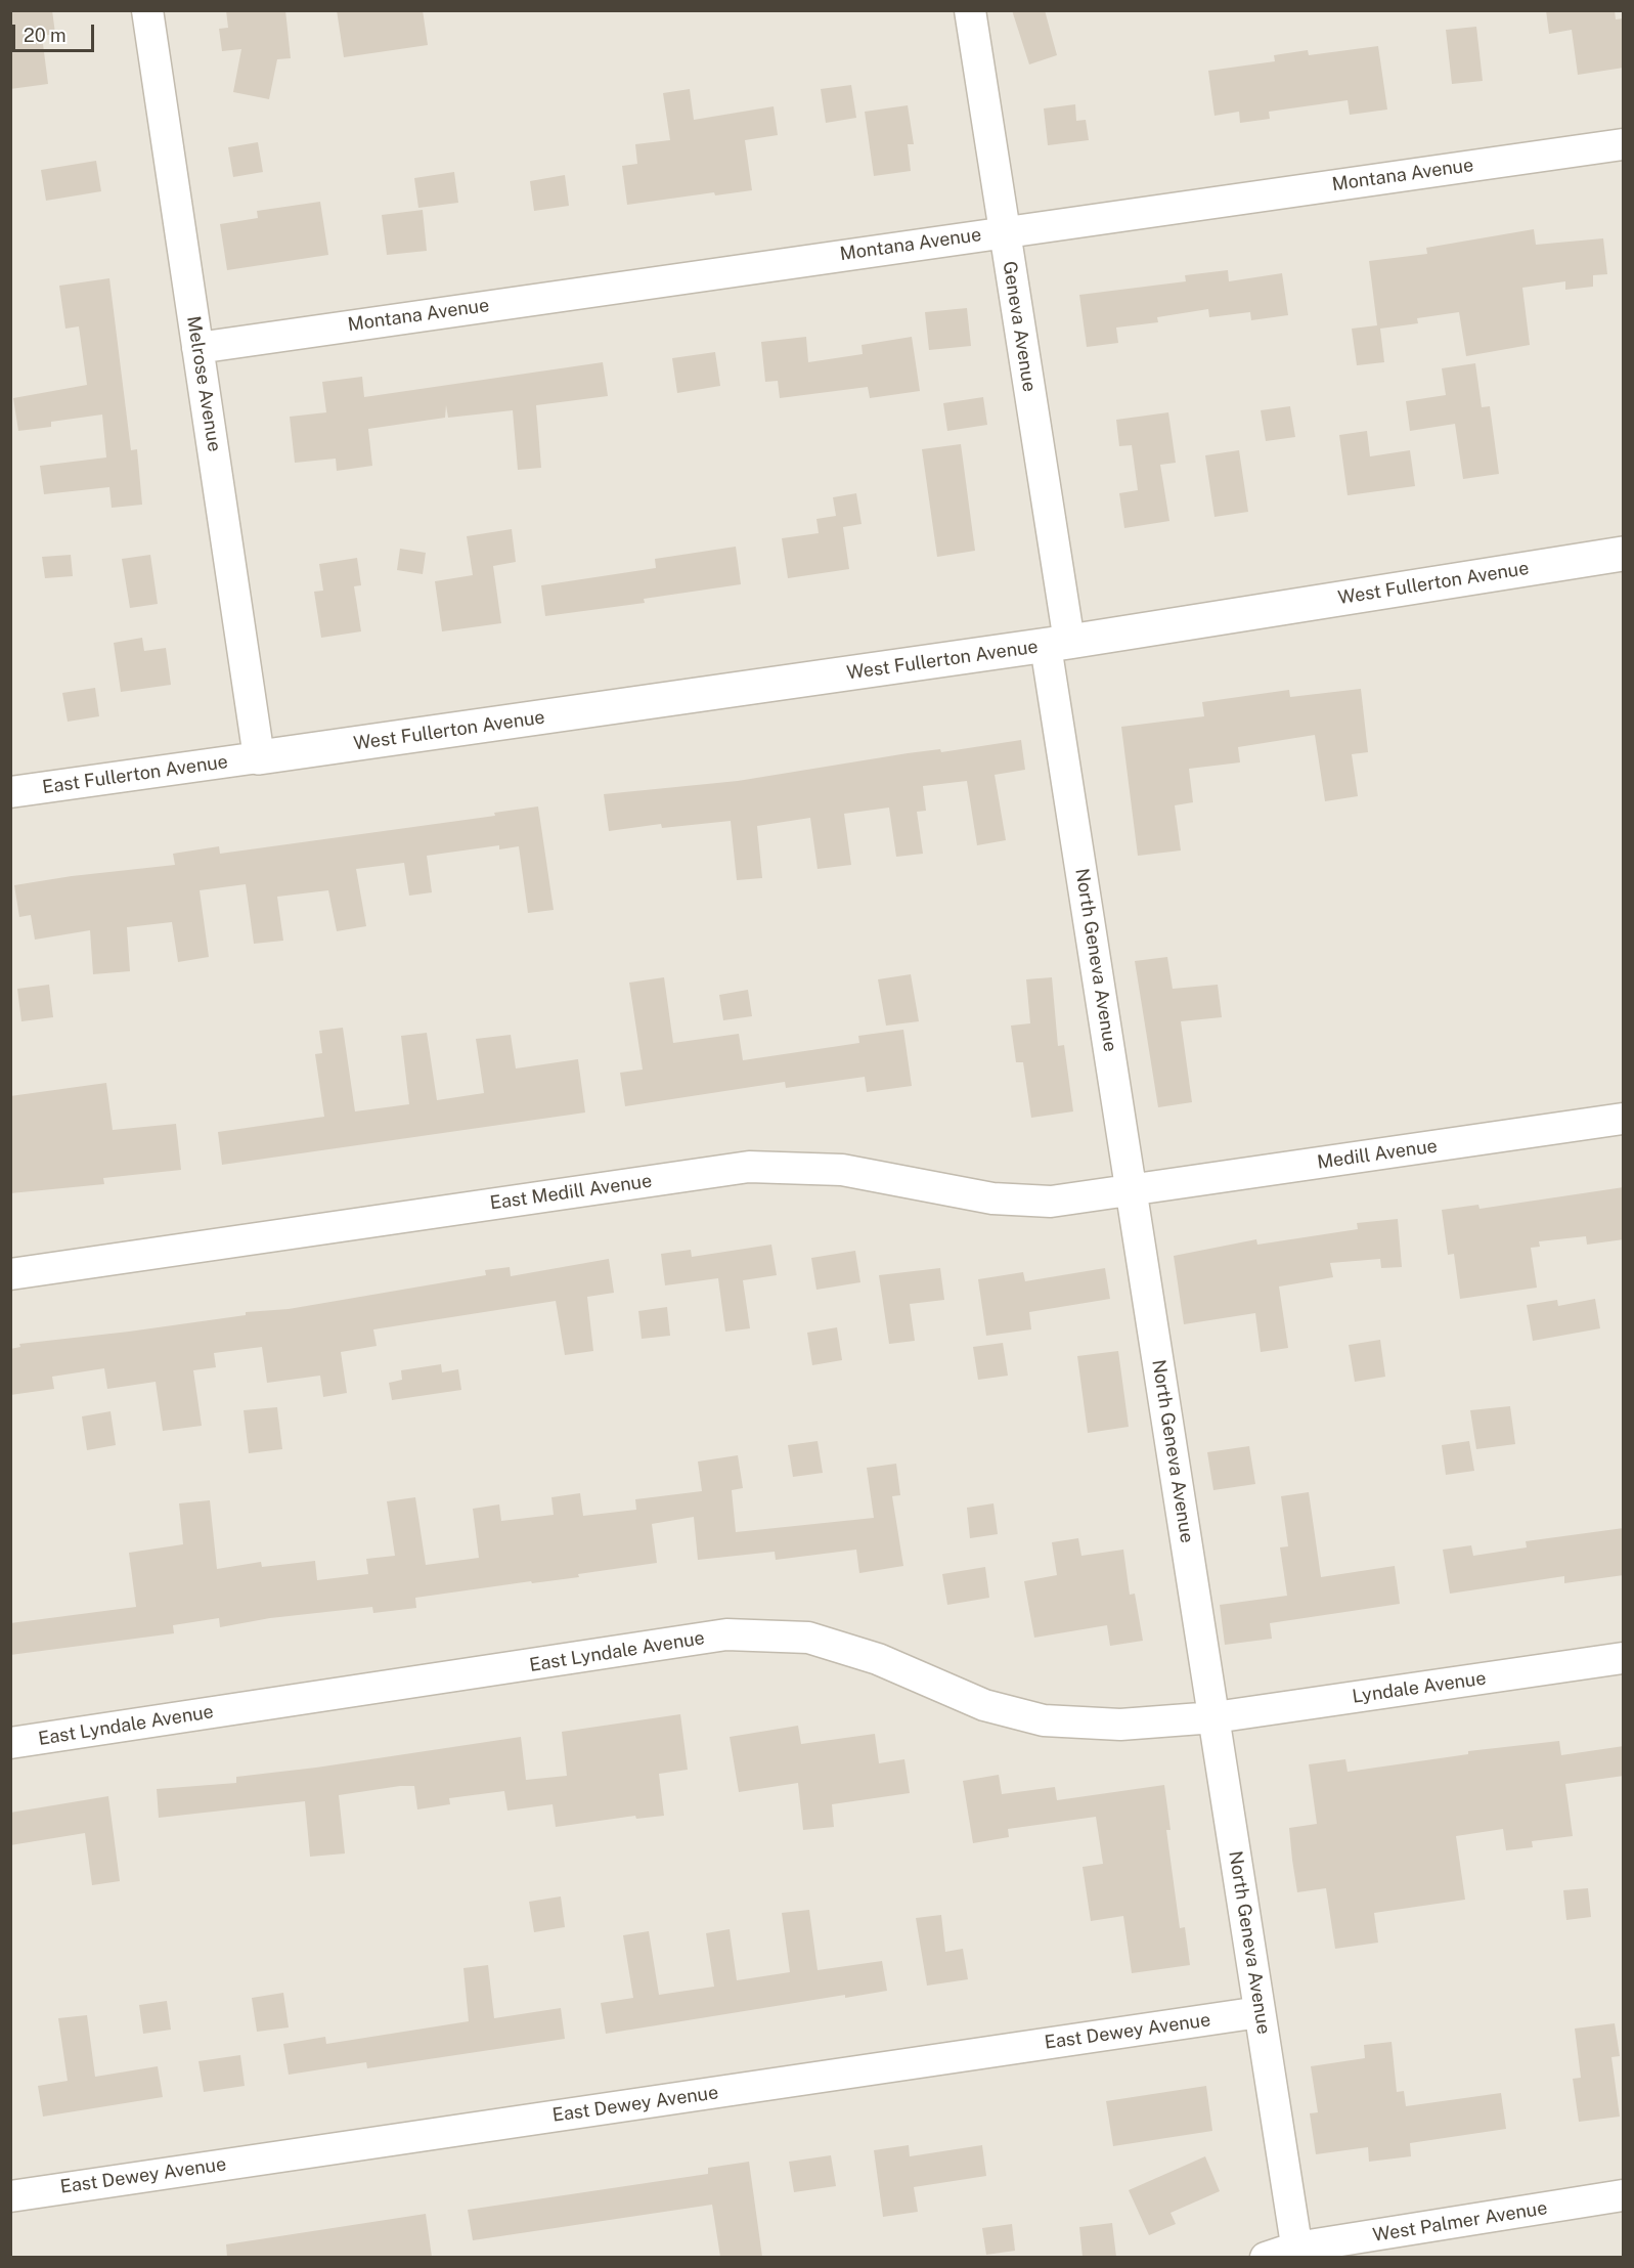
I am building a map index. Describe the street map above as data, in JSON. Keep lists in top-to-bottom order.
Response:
{
  "streets": {
    "street": [
      "Montana Avenue",
      "Geneva Avenue",
      "Melrose Avenue",
      "West Fullerton Avenue",
      "East Fullerton Avenue",
      "North Geneva Avenue",
      "Medill Avenue",
      "East Medill Avenue",
      "East Lyndale Avenue",
      "Lyndale Avenue",
      "East Dewey Avenue",
      "West Palmer Avenue"
    ]
  },
  "crossings": [
    ["Montana Avenue", "Geneva Avenue"],
    ["Montana Avenue", "Melrose Avenue"],
    ["Geneva Avenue", "West Fullerton Avenue"],
    ["Geneva Avenue", "North Geneva Avenue"],
    ["Melrose Avenue", "West Fullerton Avenue"],
    ["Melrose Avenue", "East Fullerton Avenue"],
    ["West Fullerton Avenue", "East Fullerton Avenue"],
    ["West Fullerton Avenue", "North Geneva Avenue"],
    ["North Geneva Avenue", "Medill Avenue"],
    ["North Geneva Avenue", "East Medill Avenue"],
    ["North Geneva Avenue", "East Lyndale Avenue"],
    ["North Geneva Avenue", "Lyndale Avenue"],
    ["North Geneva Avenue", "East Dewey Avenue"],
    ["North Geneva Avenue", "West Palmer Avenue"],
    ["Medill Avenue", "East Medill Avenue"],
    ["East Lyndale Avenue", "Lyndale Avenue"]
  ],
  "scale_bar": "20 m"
}
